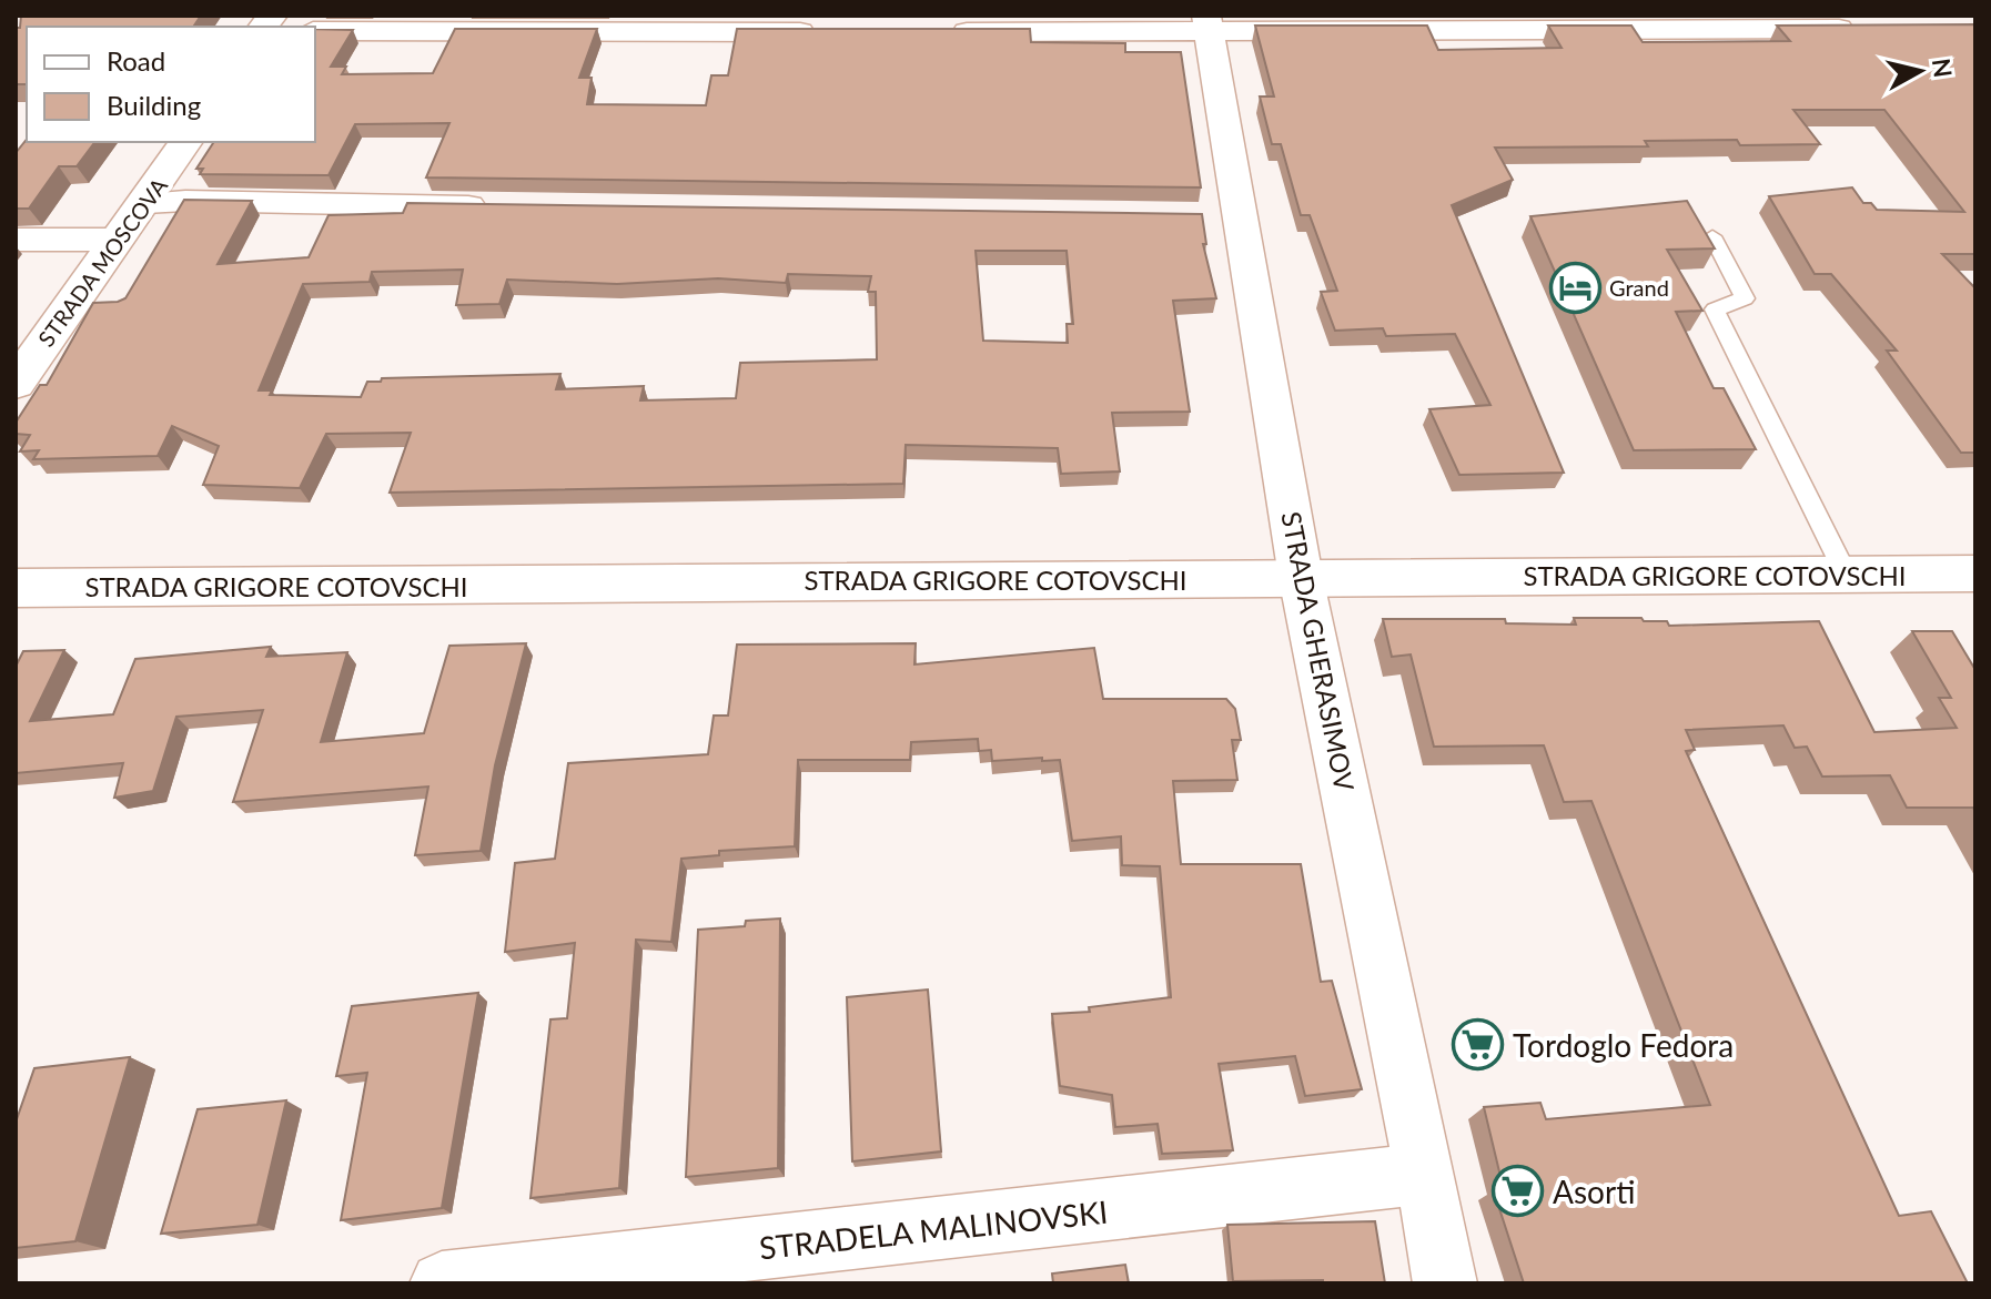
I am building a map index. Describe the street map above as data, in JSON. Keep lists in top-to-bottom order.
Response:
{
  "streets": {
    "street": [
      "STRADA MOSCOVA",
      "STRADA GRIGORE COTOVSCHI",
      "STRADA GHERASIMOV",
      "STRADELA MALINOVSKI"
    ]
  },
  "crossings": [
    ["STRADA GRIGORE COTOVSCHI", "STRADA GHERASIMOV"],
    ["STRADA GHERASIMOV", "STRADELA MALINOVSKI"]
  ],
  "places": {
    "hotel": ["Grand"],
    "supermarket": ["Tordoglo Fedora", "Asorti"]
  },
  "legend": ["Road", "Building"],
  "north": "right"
}
